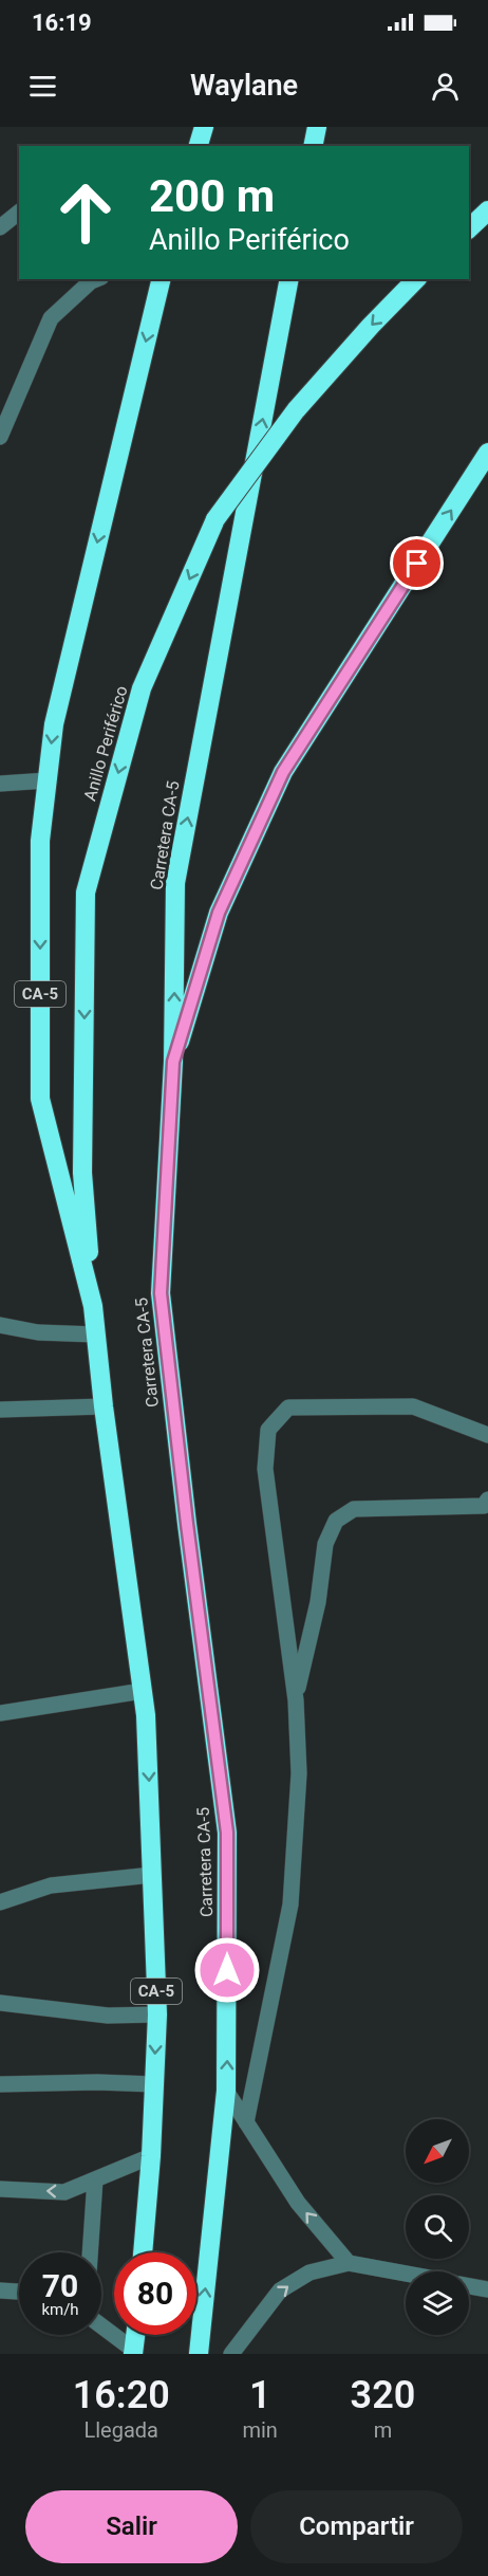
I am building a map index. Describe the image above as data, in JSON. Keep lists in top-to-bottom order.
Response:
{
  "streets": {
    "highway": ["Anillo Periférico", "Carretera CA-5", "CA-5"]
  },
  "crossings": [
    ["Anillo Periférico", "CA-5"]
  ],
  "north": "bottom left",
  "page": {
    "status": "16:19",
    "header": "Waylane",
    "turn": ["200 m", "Anillo Periférico"],
    "speed": "70 km/h",
    "limit": "80",
    "eta": [
      "16:20",
      "Llegada",
      "1",
      "min",
      "320",
      "m"
    ],
    "buttons": ["Salir", "Compartir"]
  }
}
